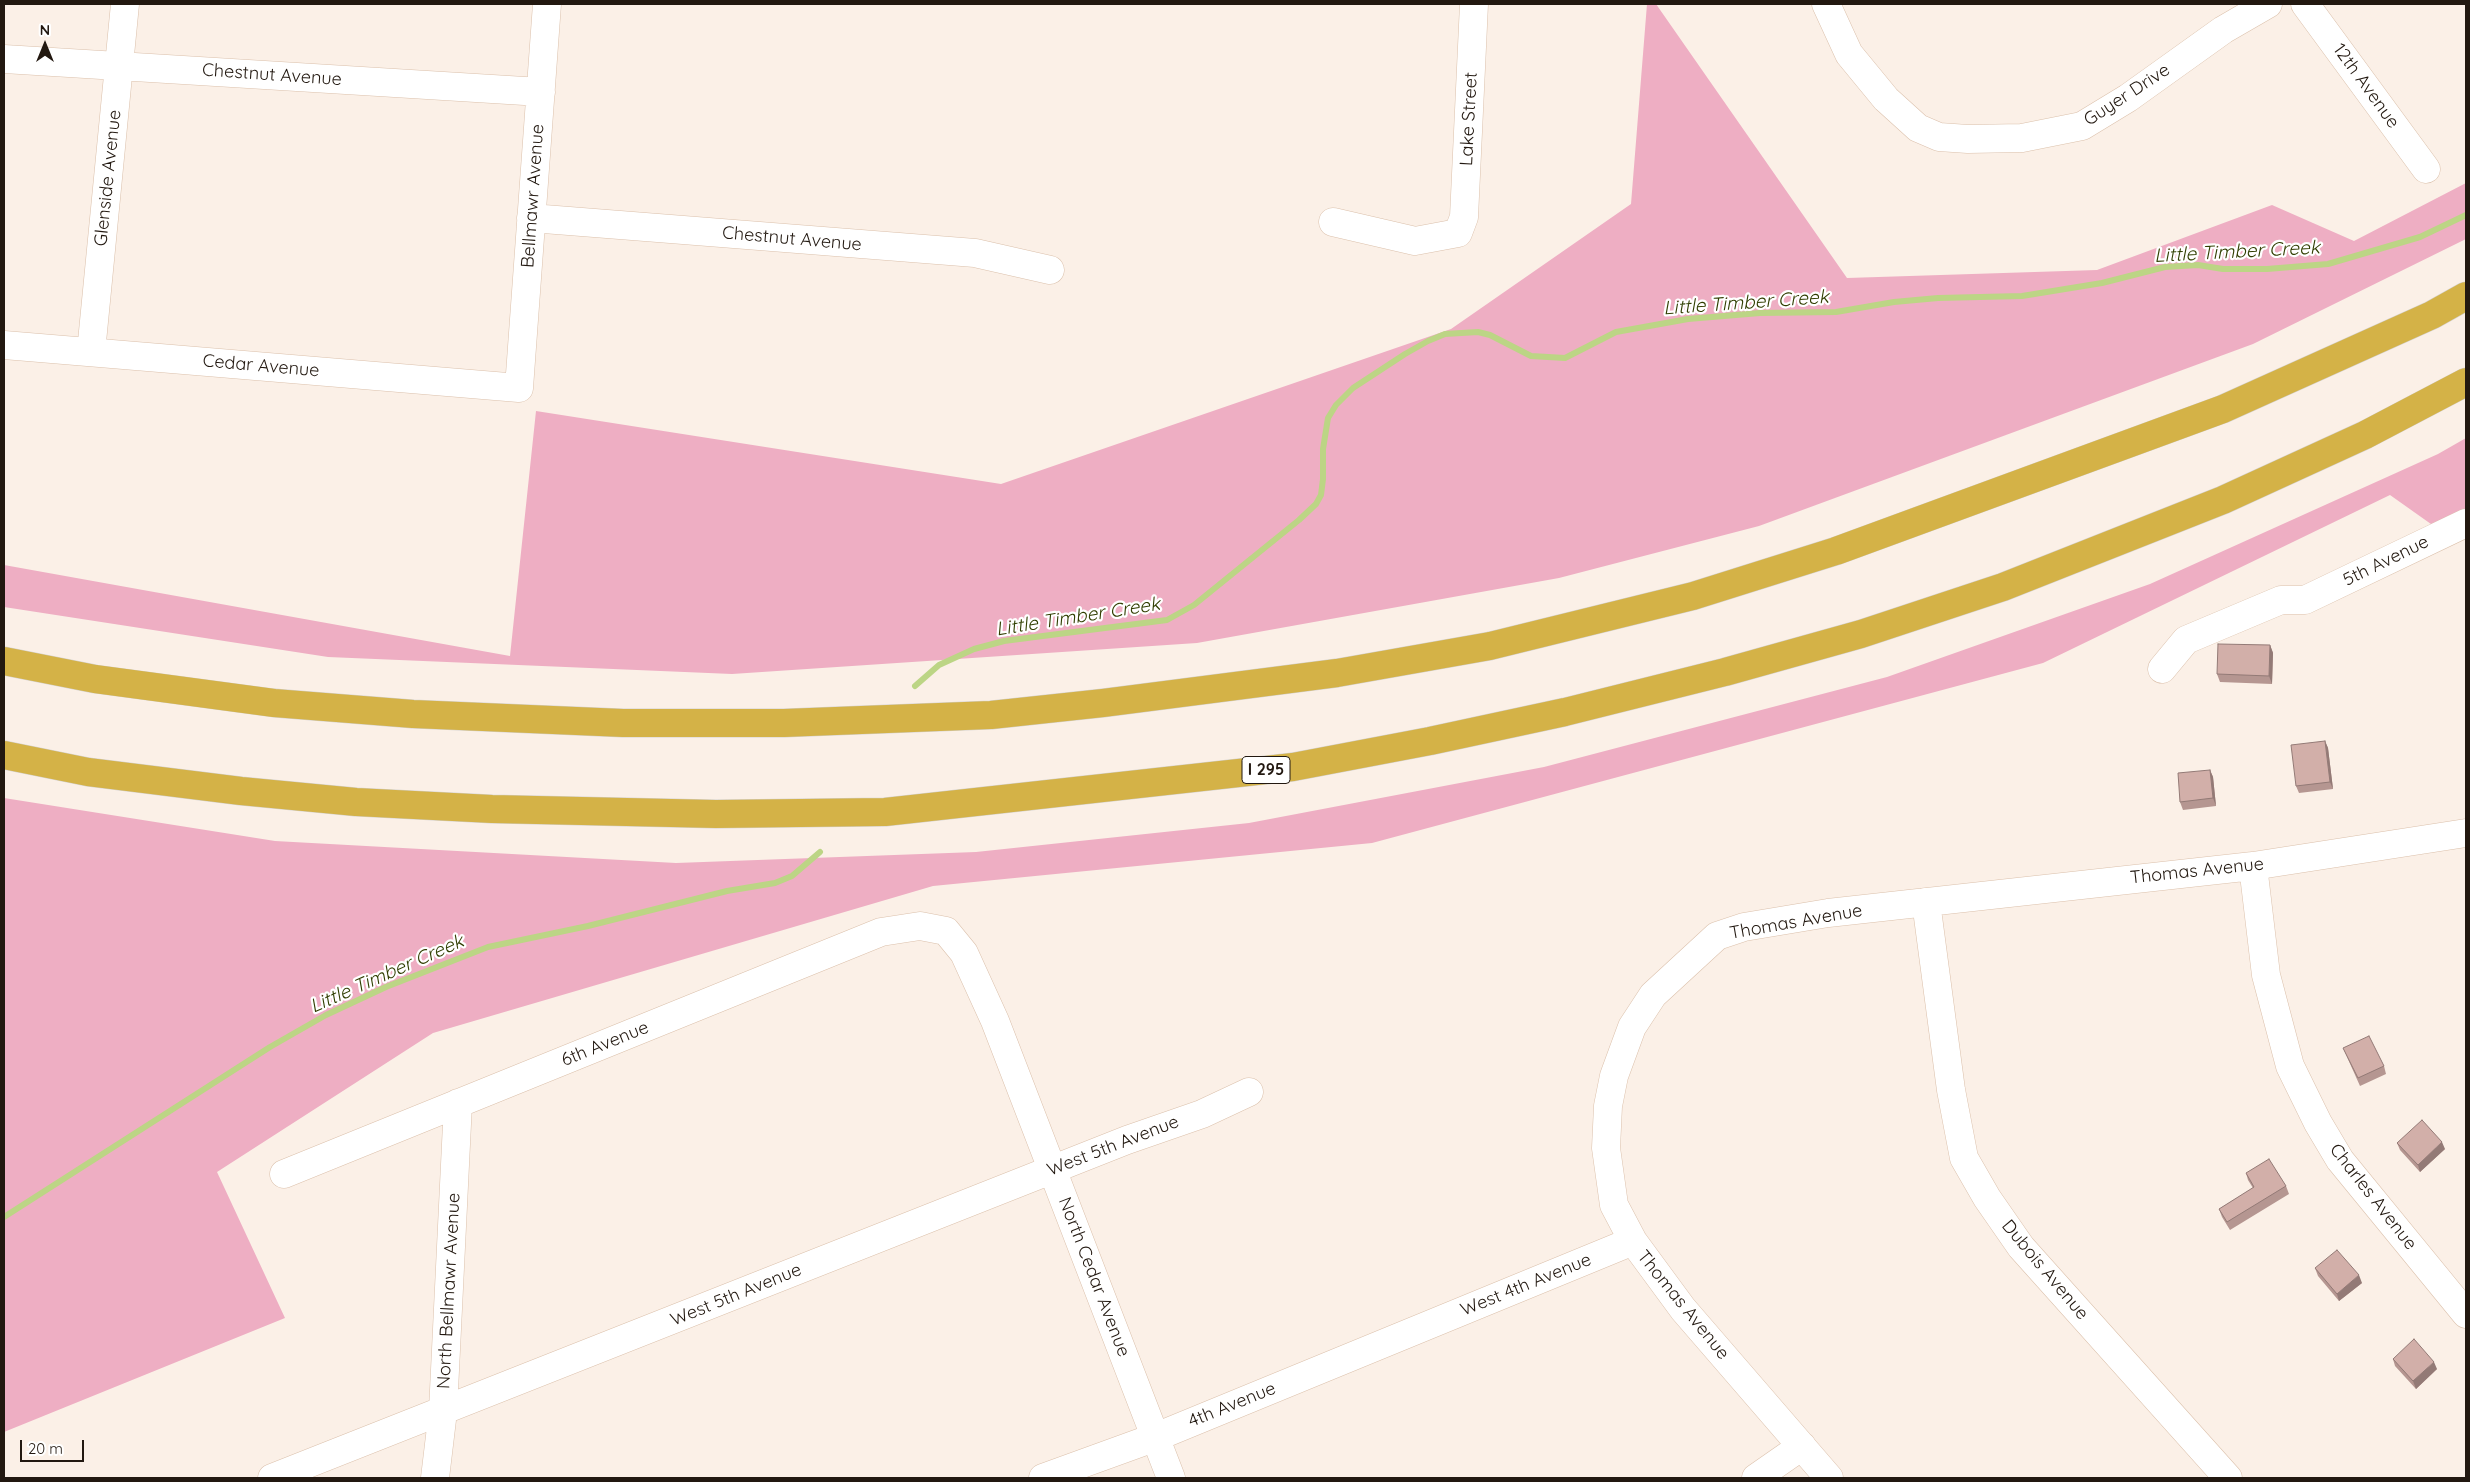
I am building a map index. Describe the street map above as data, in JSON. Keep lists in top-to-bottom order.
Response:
{
  "streets": {
    "highway": ["I 295"],
    "street": [
      "Chestnut Avenue",
      "12th Avenue",
      "Guyer Drive",
      "Lake Street",
      "Glenside Avenue",
      "Bellmawr Avenue",
      "Cedar Avenue",
      "5th Avenue",
      "Thomas Avenue",
      "6th Avenue",
      "West 5th Avenue",
      "Charles Avenue",
      "Dubois Avenue",
      "North Cedar Avenue",
      "West 4th Avenue",
      "North Bellmawr Avenue",
      "4th Avenue"
    ]
  },
  "crossings": [
    ["Chestnut Avenue", "Glenside Avenue"],
    ["Chestnut Avenue", "Bellmawr Avenue"],
    ["Glenside Avenue", "Cedar Avenue"],
    ["Bellmawr Avenue", "Cedar Avenue"],
    ["Thomas Avenue", "Charles Avenue"],
    ["Thomas Avenue", "Dubois Avenue"],
    ["Thomas Avenue", "West 4th Avenue"],
    ["6th Avenue", "North Cedar Avenue"],
    ["6th Avenue", "North Bellmawr Avenue"],
    ["West 5th Avenue", "North Cedar Avenue"],
    ["West 5th Avenue", "North Bellmawr Avenue"],
    ["North Cedar Avenue", "4th Avenue"],
    ["West 4th Avenue", "4th Avenue"]
  ],
  "water": ["Little Timber Creek"],
  "scale_bar": "20 m",
  "north": "top"
}
